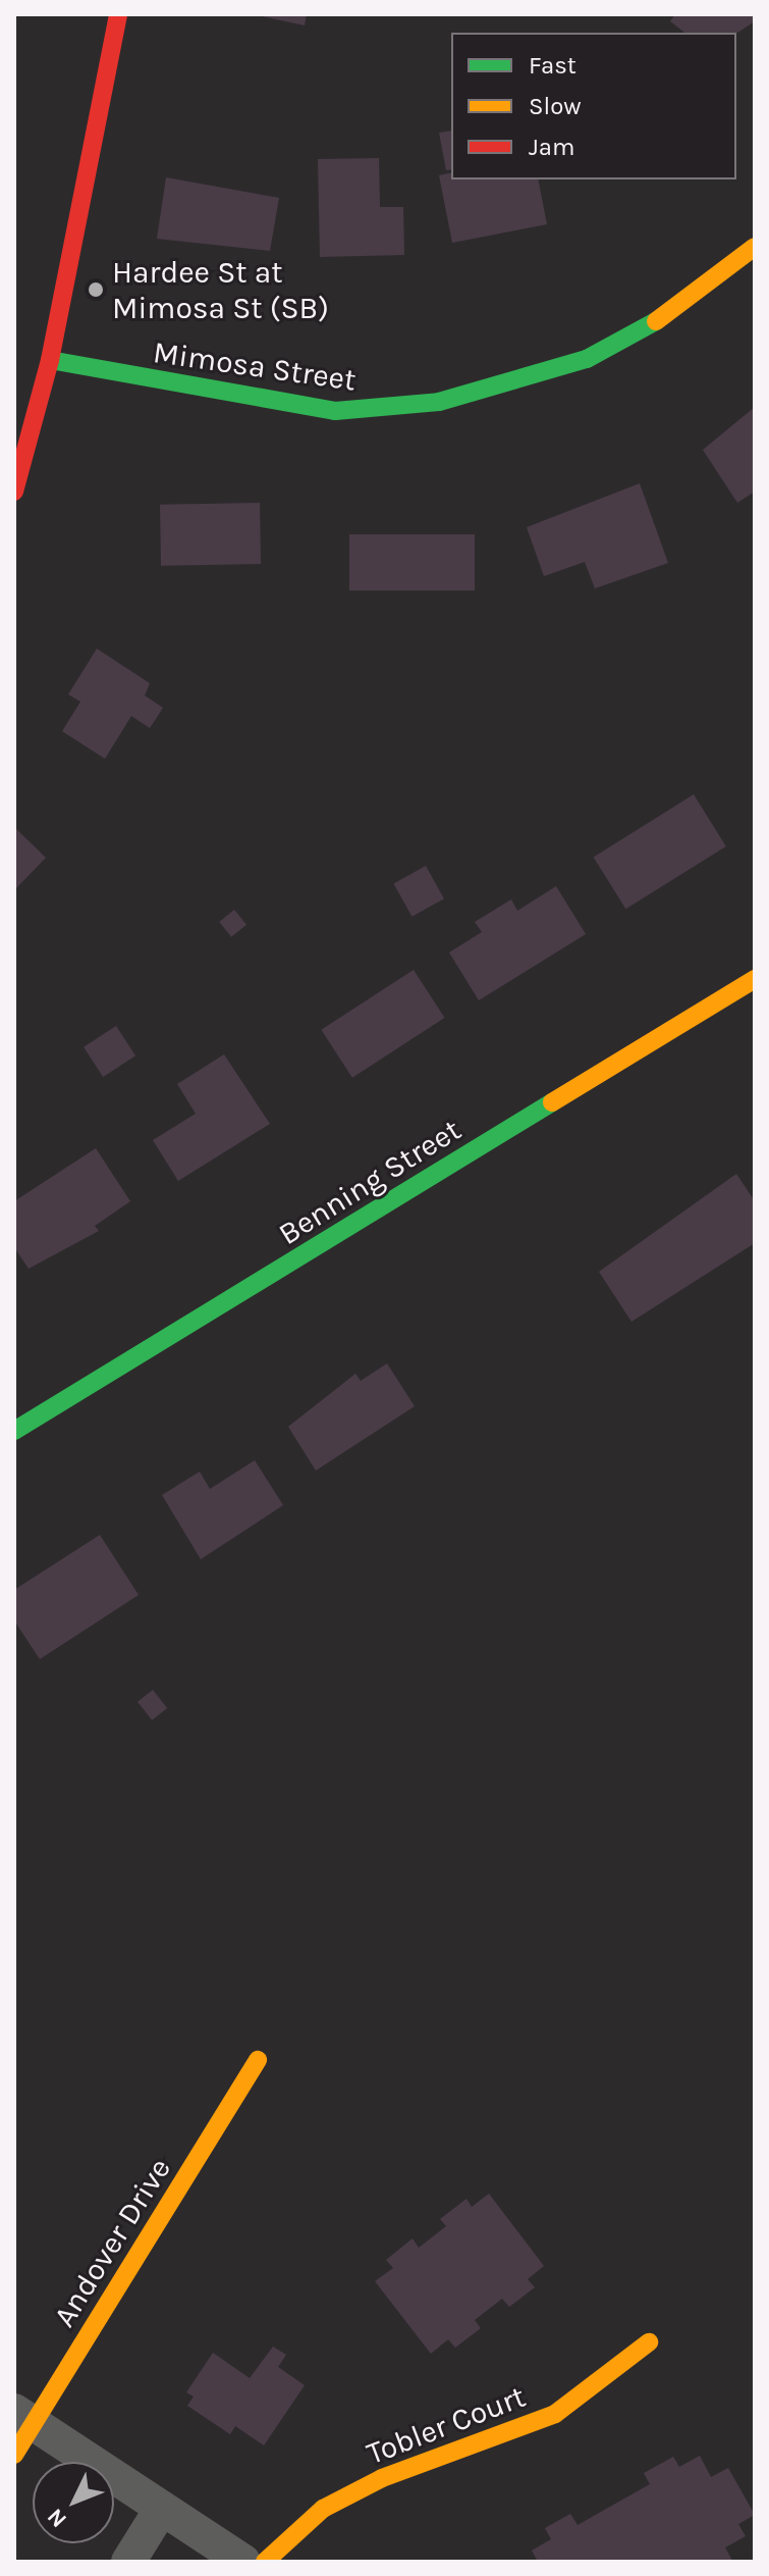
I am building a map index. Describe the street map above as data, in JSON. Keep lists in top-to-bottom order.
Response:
{
  "streets": {
    "street": [
      "Mimosa Street",
      "Benning Street",
      "Andover Drive",
      "Tobler Court"
    ]
  },
  "places": ["Hardee St at Mimosa St (SB)"],
  "legend": ["Fast", "Slow", "Jam"],
  "north": "bottom left"
}
